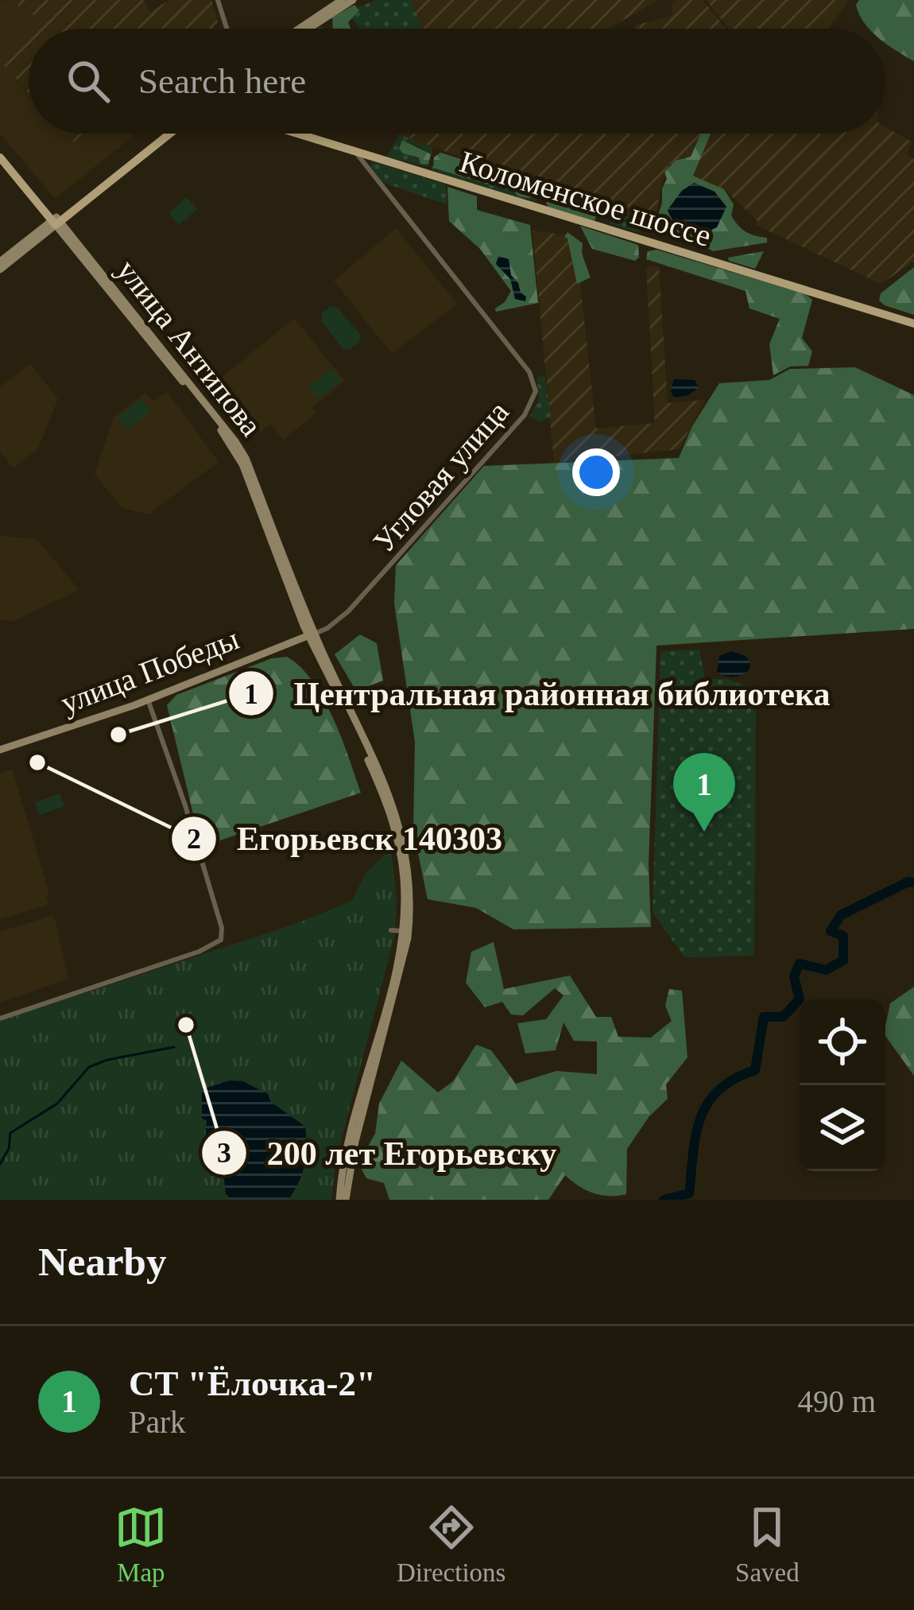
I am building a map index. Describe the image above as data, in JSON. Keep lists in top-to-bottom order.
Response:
{
  "streets": {
    "main road": ["Коломенское шоссе", "улица Антипова", "улица Победы"],
    "street": ["Угловая улица"]
  },
  "crossings": [
    ["Коломенское шоссе", "Угловая улица"],
    ["улица Антипова", "Угловая улица"],
    ["улица Антипова", "улица Победы"],
    ["Угловая улица", "улица Победы"]
  ],
  "places": ["Центральная районная библиотека", "Егорьевск 140303", "200 лет Егорьевску"],
  "page": {
    "search": "Search here",
    "pins": "1",
    "heading": "Nearby",
    "list": [
      {
        "mark": "1",
        "name": "СТ \"Ёлочка-2\"",
        "note": "Park",
        "value": "490 m"
      }
    ],
    "nav": ["Map", "Directions", "Saved"]
  }
}
